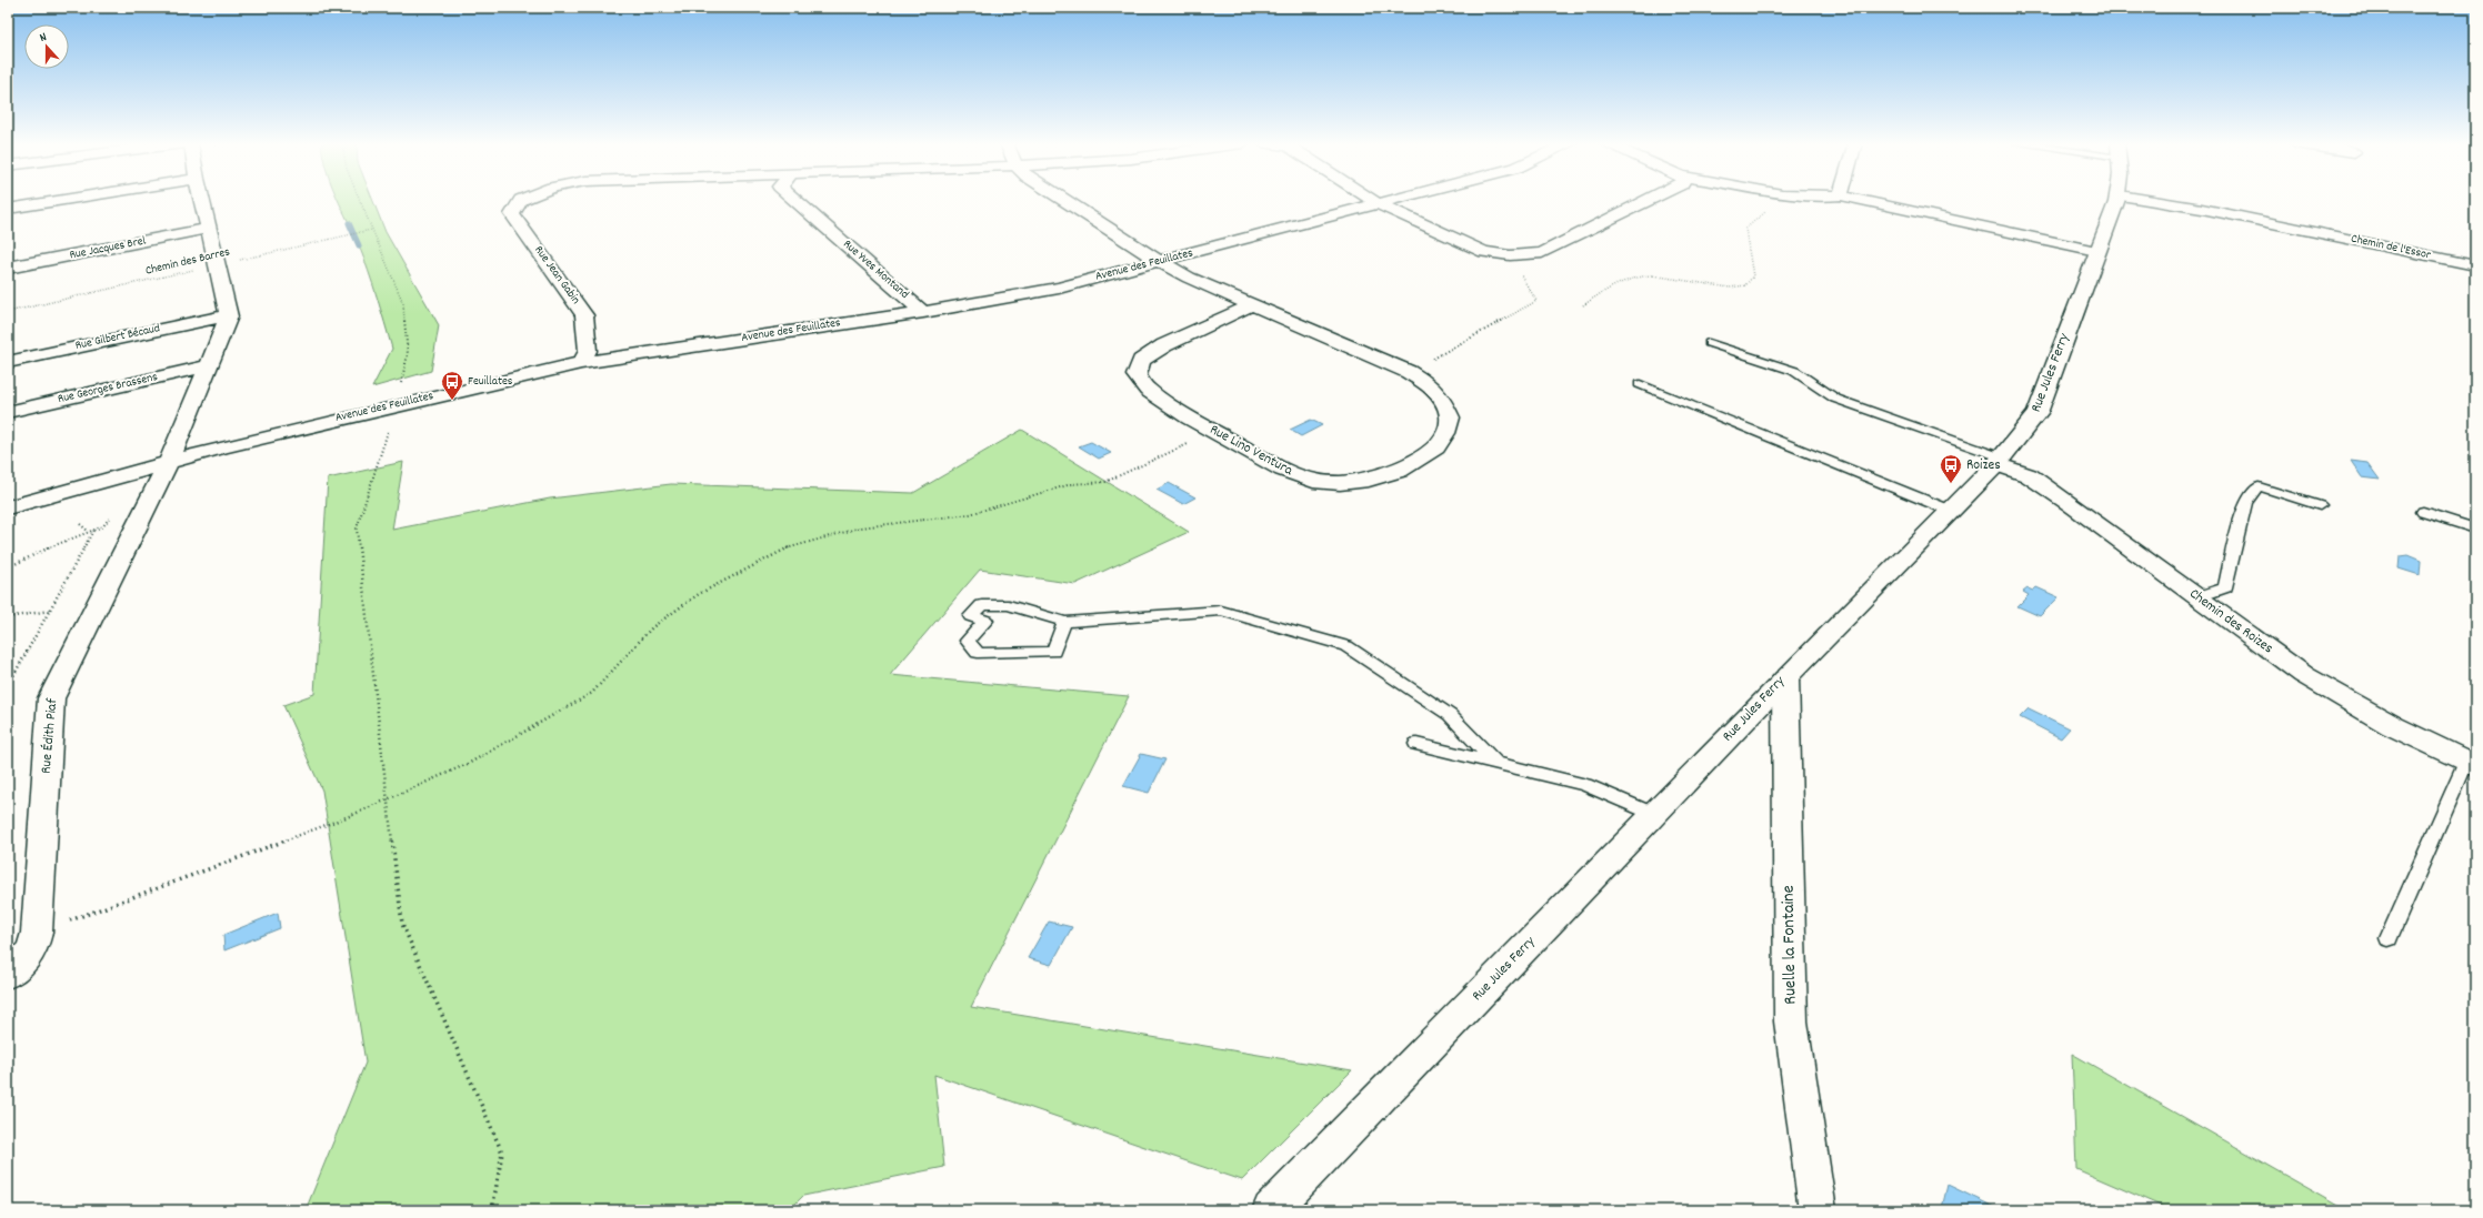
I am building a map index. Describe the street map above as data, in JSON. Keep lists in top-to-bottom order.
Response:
{
  "streets": {
    "street": [
      "Chemin de l'Essor",
      "Rue Jacques Brel",
      "Avenue des Feuillates",
      "Rue Yves Montand",
      "Rue Jean Gabin",
      "Rue Gilbert Bécaud",
      "Rue Jules Ferry",
      "Rue Georges Brassens",
      "Rue Lino Ventura",
      "Chemin des Roizes",
      "Rue Édith Piaf",
      "Ruelle la Fontaine"
    ],
    "path": ["Chemin des Barres"]
  },
  "crossings": [
    ["Avenue des Feuillates", "Rue Yves Montand"],
    ["Avenue des Feuillates", "Rue Jean Gabin"],
    ["Avenue des Feuillates", "Rue Lino Ventura"],
    ["Avenue des Feuillates", "Rue Édith Piaf"],
    ["Rue Jules Ferry", "Chemin des Roizes"],
    ["Rue Jules Ferry", "Ruelle la Fontaine"]
  ],
  "places": {
    "bus stop": ["Feuillates", "Roizes"]
  },
  "north": "top"
}
